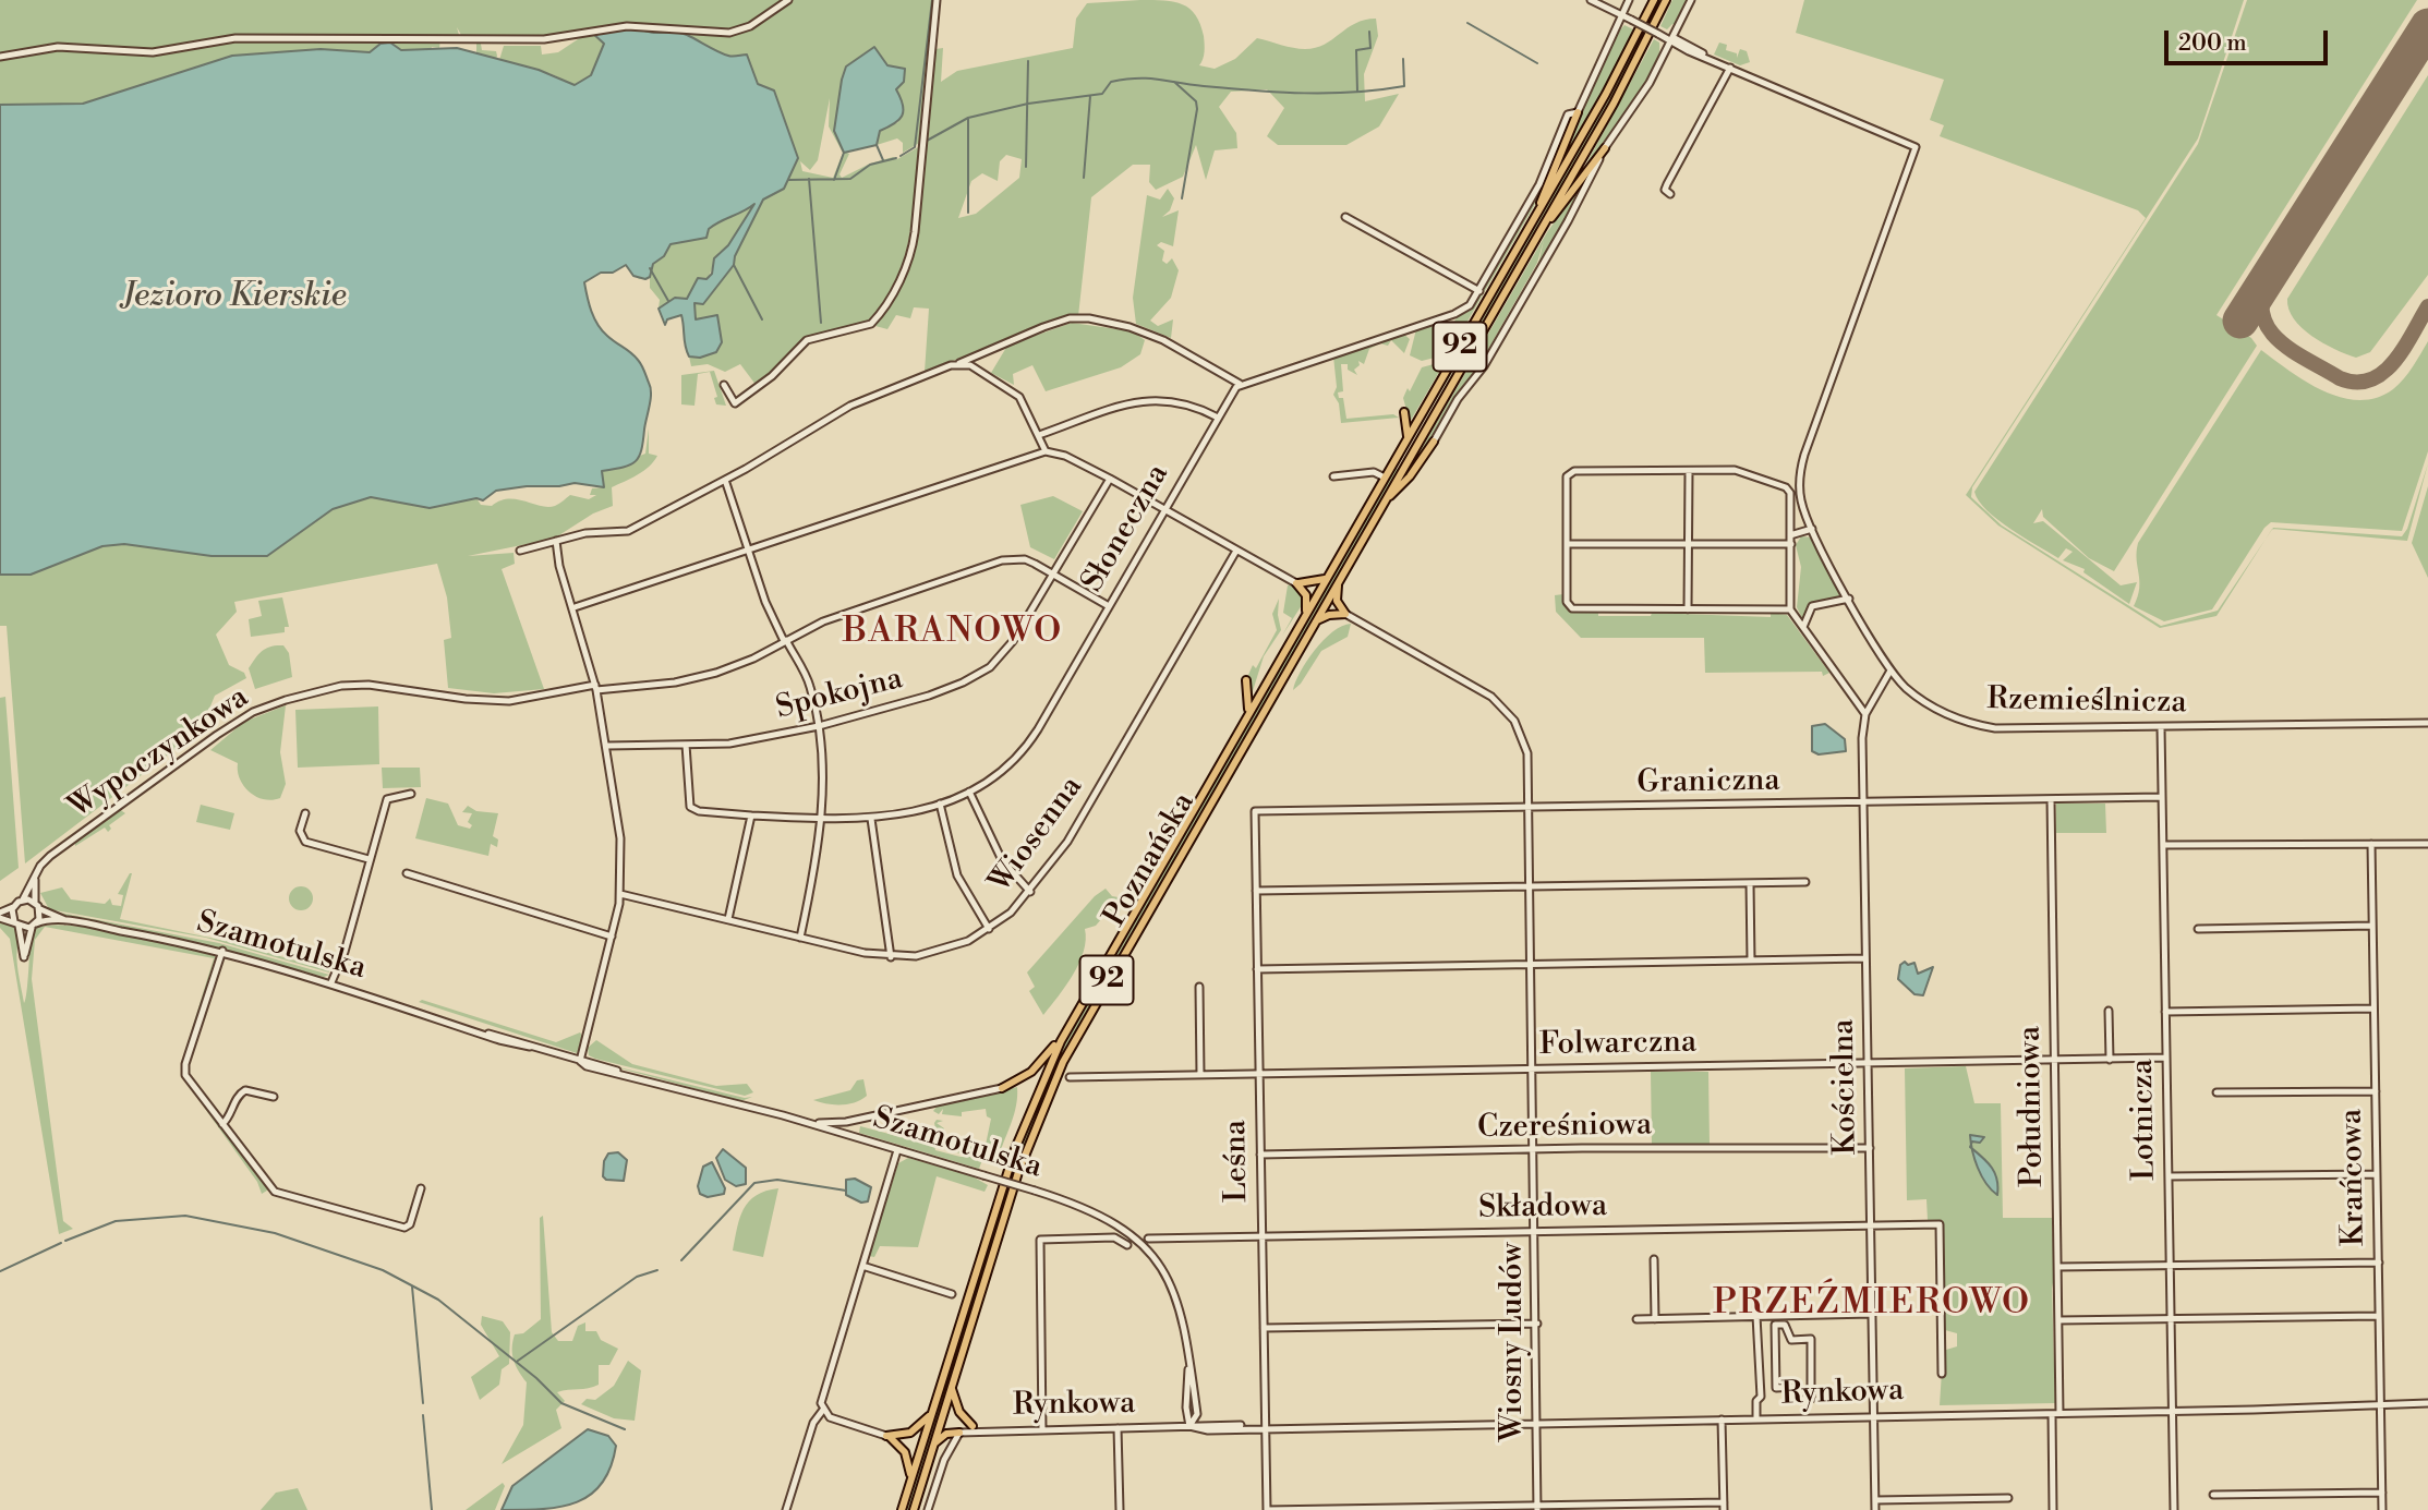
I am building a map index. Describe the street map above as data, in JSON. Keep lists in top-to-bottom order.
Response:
{
  "streets": {
    "main road": ["92", "Poznańska"],
    "street": [
      "Słoneczna",
      "Spokojna",
      "Rzemieślnicza",
      "Wypoczynkowa",
      "Graniczna",
      "Wiosenna",
      "Szamotulska",
      "Folwarczna",
      "Kościelna",
      "Południowa",
      "Lotnicza",
      "Czereśniowa",
      "Leśna",
      "Krańcowa",
      "Składowa",
      "Wiosny Ludów",
      "Rynkowa"
    ]
  },
  "crossings": [
    ["92", "Poznańska"],
    ["Słoneczna", "Spokojna"],
    ["Słoneczna", "Wypoczynkowa"],
    ["Spokojna", "Wypoczynkowa"],
    ["Rzemieślnicza", "Kościelna"],
    ["Rzemieślnicza", "Lotnicza"],
    ["Wypoczynkowa", "Szamotulska"],
    ["Graniczna", "Kościelna"],
    ["Graniczna", "Południowa"],
    ["Graniczna", "Lotnicza"],
    ["Graniczna", "Leśna"],
    ["Graniczna", "Wiosny Ludów"],
    ["Szamotulska", "Rynkowa"],
    ["Folwarczna", "Kościelna"],
    ["Folwarczna", "Południowa"],
    ["Folwarczna", "Lotnicza"],
    ["Folwarczna", "Leśna"],
    ["Folwarczna", "Wiosny Ludów"],
    ["Kościelna", "Czereśniowa"],
    ["Kościelna", "Składowa"],
    ["Kościelna", "Rynkowa"],
    ["Południowa", "Rynkowa"],
    ["Lotnicza", "Rynkowa"],
    ["Czereśniowa", "Leśna"],
    ["Czereśniowa", "Wiosny Ludów"],
    ["Leśna", "Składowa"],
    ["Leśna", "Rynkowa"],
    ["Krańcowa", "Rynkowa"],
    ["Składowa", "Wiosny Ludów"],
    ["Wiosny Ludów", "Rynkowa"]
  ],
  "districts": ["BARANOWO", "PRZEŹMIEROWO"],
  "water": ["Jezioro Kierskie"],
  "scale_bar": "200 m"
}
